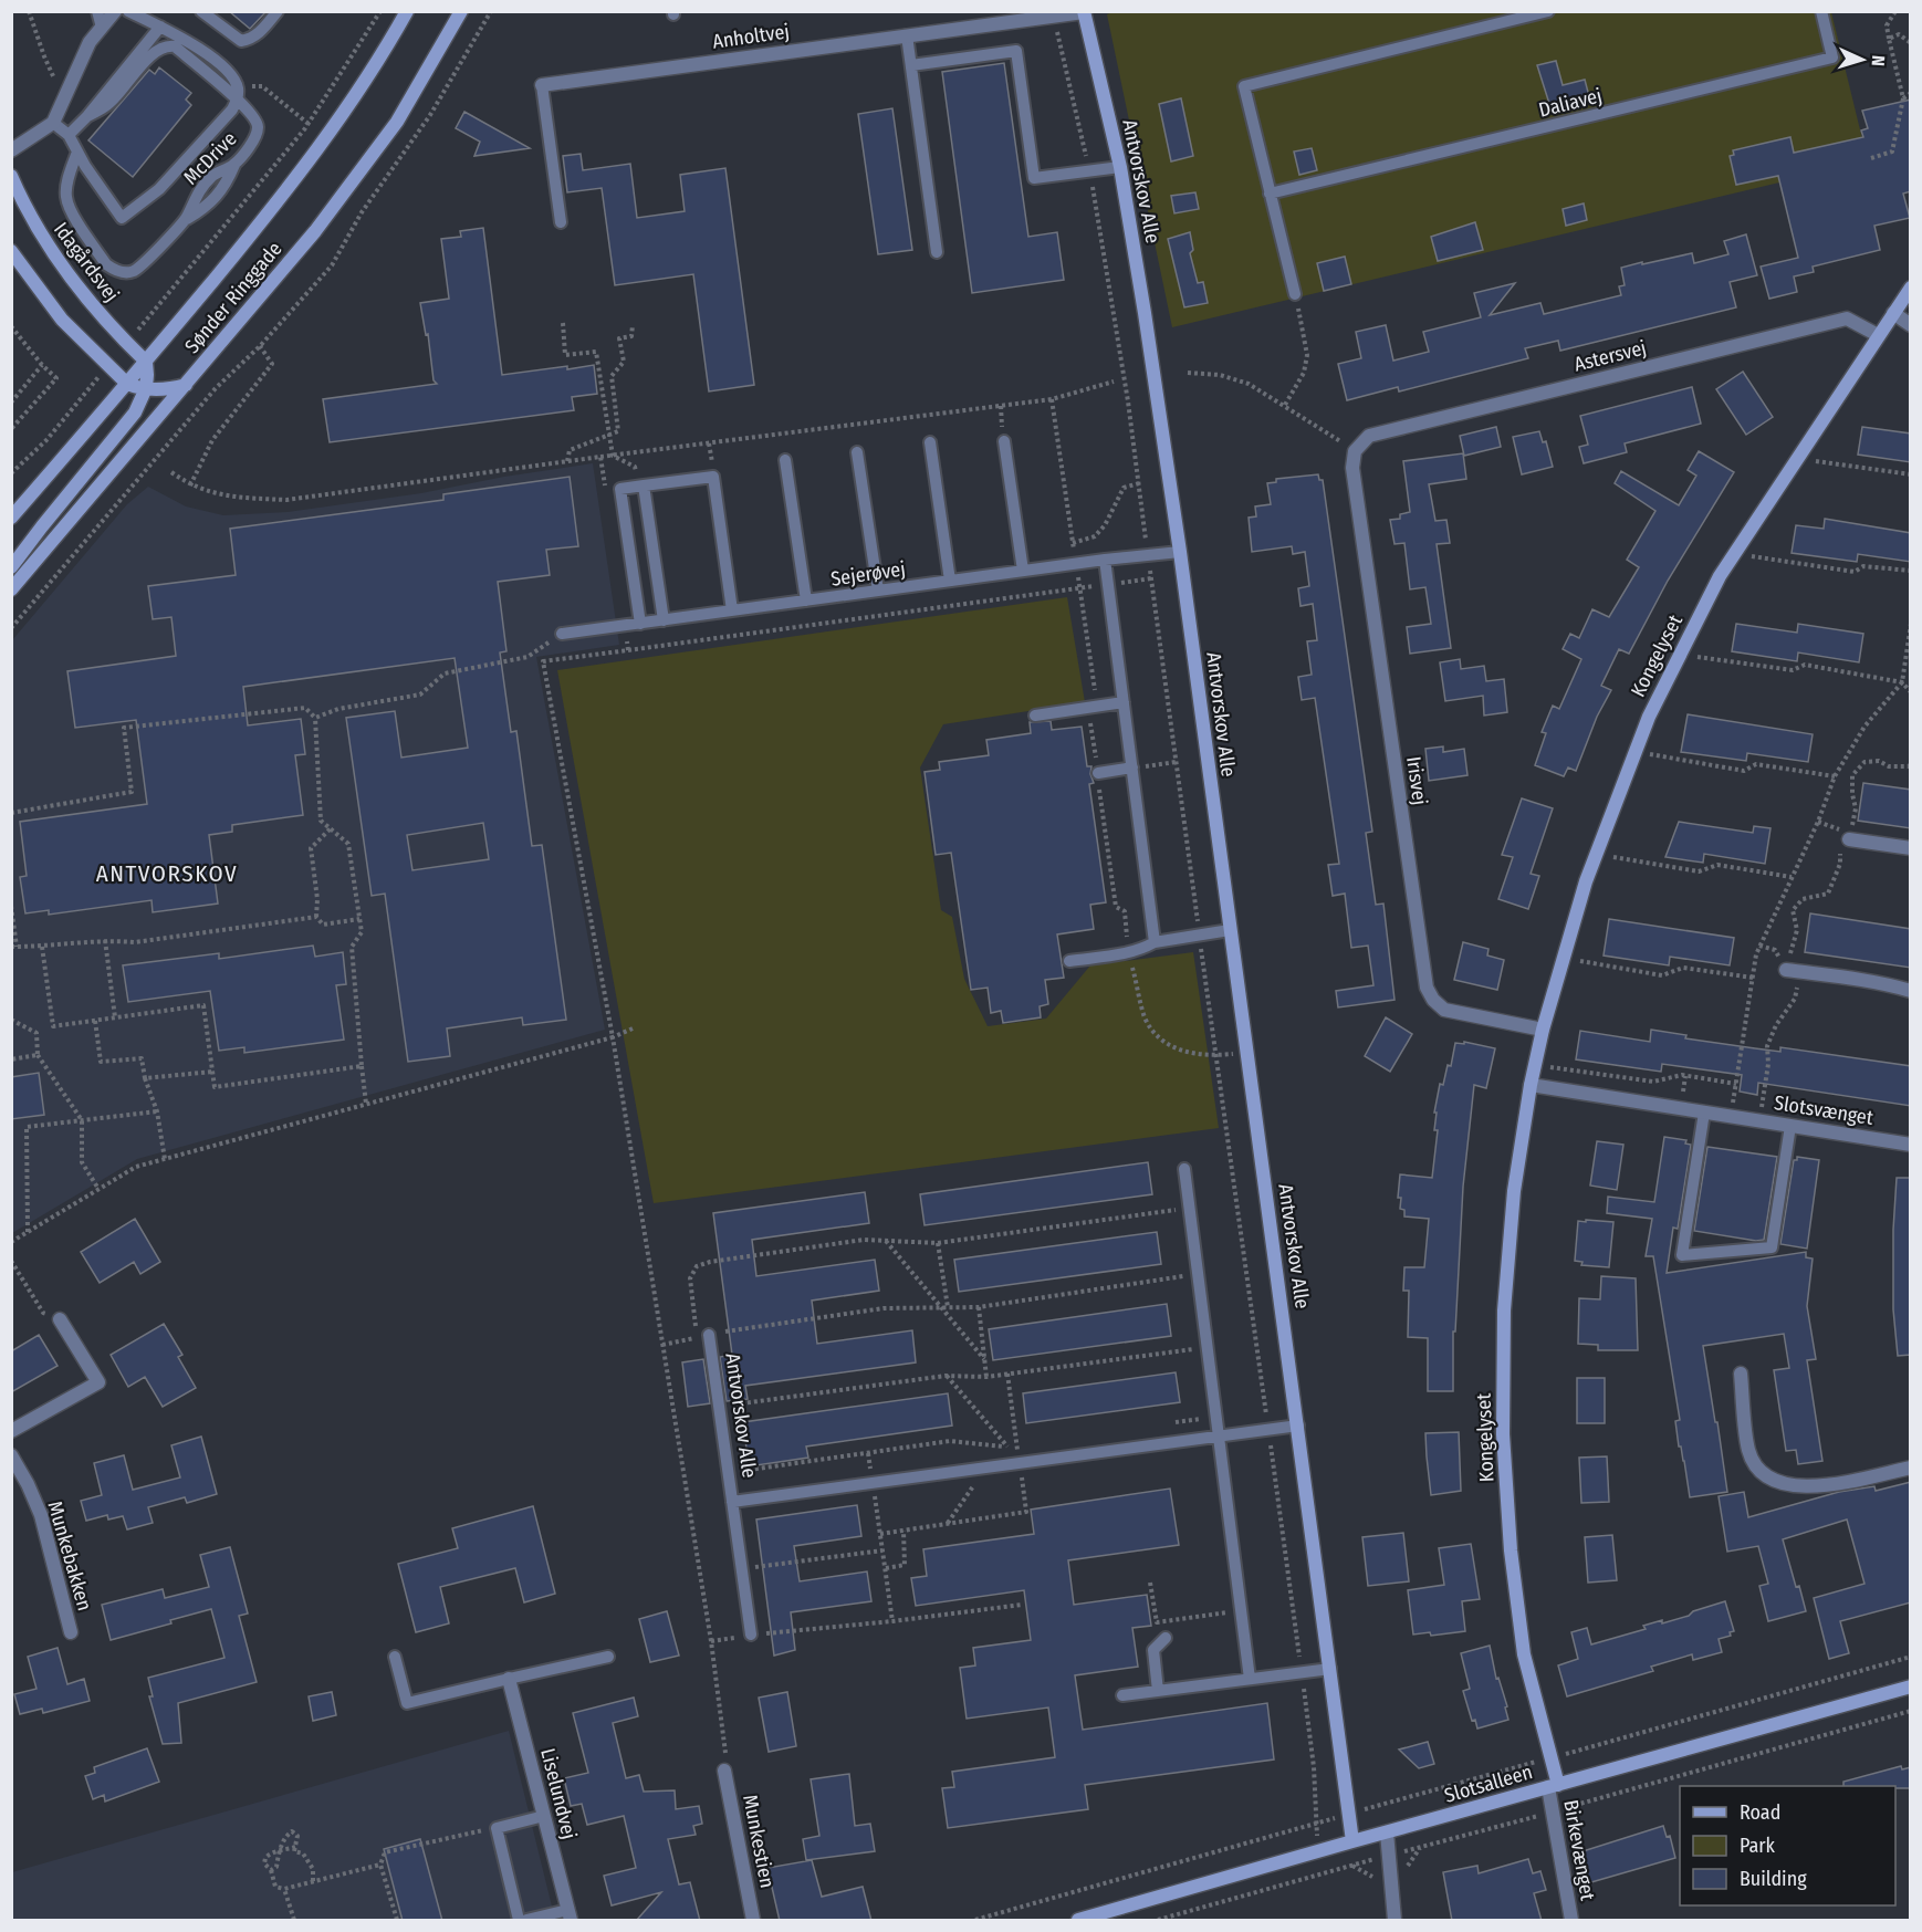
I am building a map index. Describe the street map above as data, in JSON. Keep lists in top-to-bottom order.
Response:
{
  "streets": {
    "street": [
      "Anholtvej",
      "Antvorskov Alle",
      "Idagårdsvej",
      "Sønder Ringgade",
      "Astersvej",
      "Kongelyset",
      "Irisvej",
      "Slotsvænget",
      "Munkebakken",
      "Slotsalleen",
      "Liselundvej",
      "Munkestien",
      "Birkevænget"
    ],
    "lane": ["Daliavej", "McDrive", "Sejerøvej"]
  },
  "crossings": [
    ["Anholtvej", "Antvorskov Alle"],
    ["Antvorskov Alle", "Sejerøvej"],
    ["Antvorskov Alle", "Slotsalleen"],
    ["Idagårdsvej", "Sønder Ringgade"],
    ["Astersvej", "Kongelyset"],
    ["Astersvej", "Irisvej"],
    ["Kongelyset", "Irisvej"],
    ["Kongelyset", "Slotsalleen"],
    ["Kongelyset", "Birkevænget"],
    ["Slotsalleen", "Birkevænget"]
  ],
  "districts": ["ANTVORSKOV"],
  "legend": ["Road", "Park", "Building"],
  "north": "right"
}
